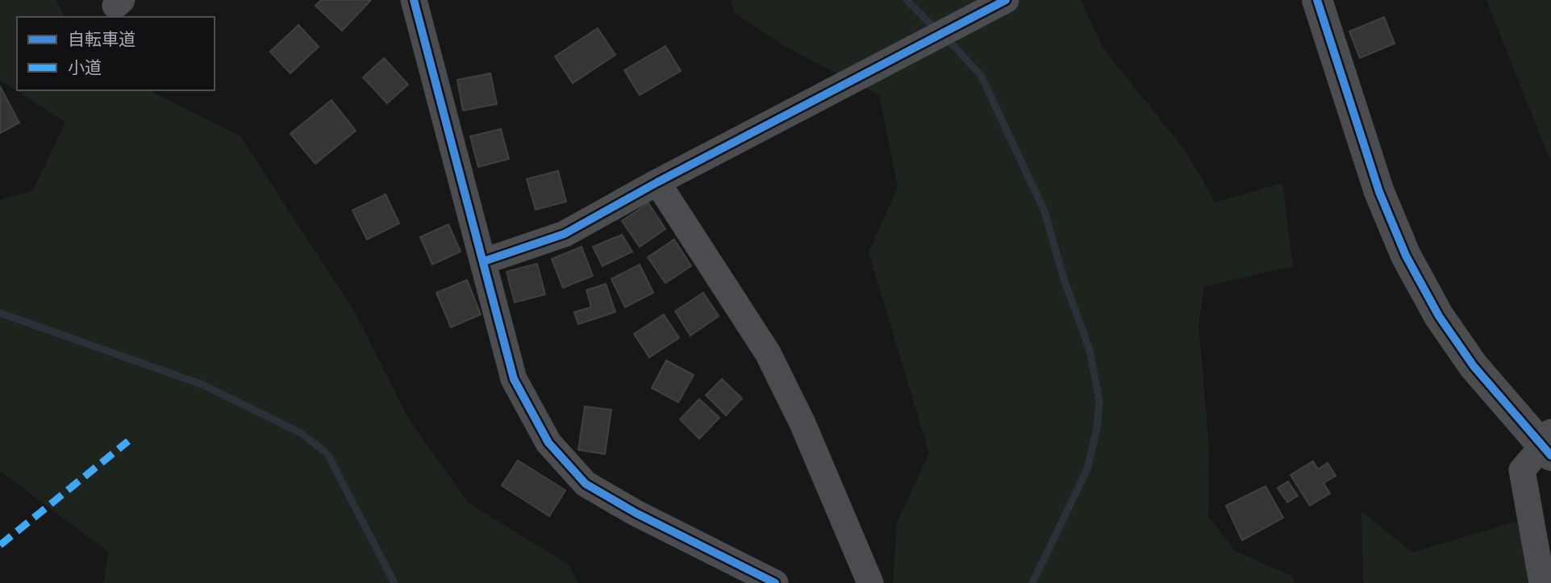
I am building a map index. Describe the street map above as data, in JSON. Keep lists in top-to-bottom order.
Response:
{
  "legend": ["自転車道", "小道"]
}
